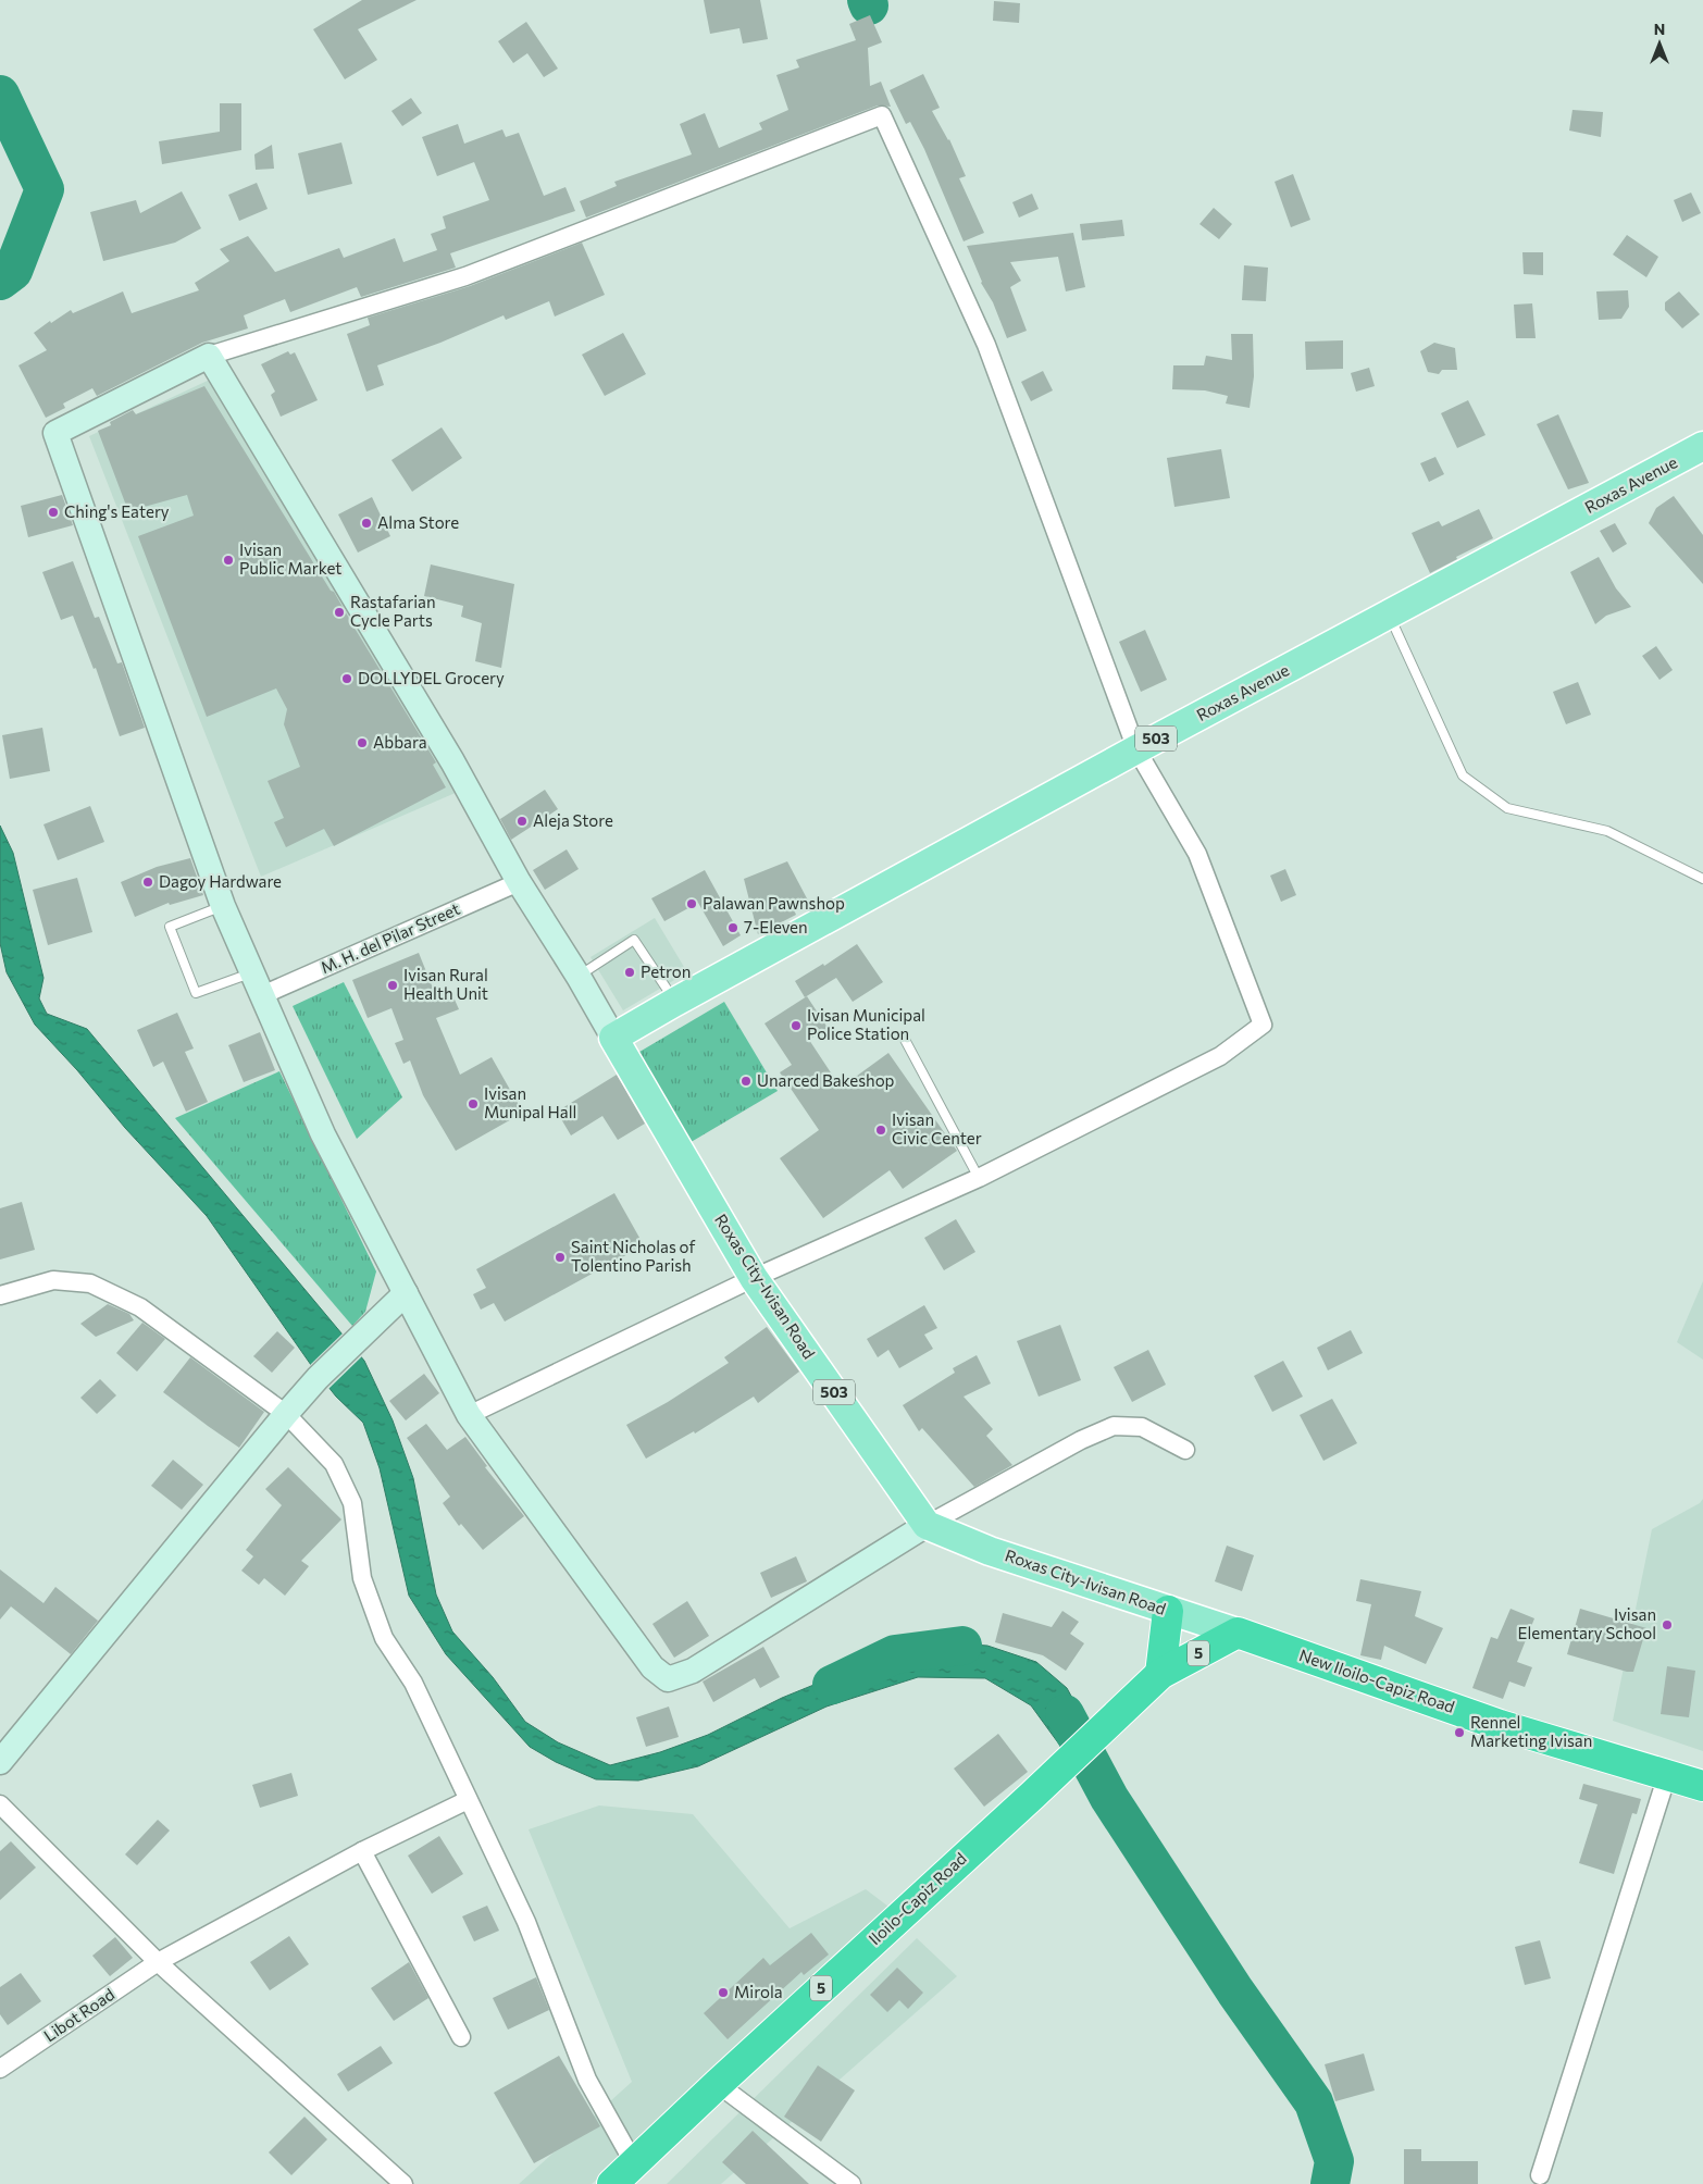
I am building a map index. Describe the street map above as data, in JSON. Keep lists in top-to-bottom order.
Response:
{
  "streets": {
    "highway": ["5", "New Iloilo-Capiz Road", "Iloilo-Capiz Road"],
    "main road": ["Roxas Avenue", "503", "Roxas City-Ivisan Road"],
    "street": ["M. H. del Pilar Street", "Libot Road"]
  },
  "crossings": [
    ["Roxas Avenue", "Roxas City-Ivisan Road"],
    ["Roxas City-Ivisan Road", "New Iloilo-Capiz Road"],
    ["Roxas City-Ivisan Road", "Iloilo-Capiz Road"],
    ["New Iloilo-Capiz Road", "Iloilo-Capiz Road"]
  ],
  "places": [
    "Ching's Eatery",
    "Alma Store",
    "Ivisan Public Market",
    "Rastafarian Cycle Parts",
    "DOLLYDEL Grocery",
    "Abbara",
    "Aleja Store",
    "Dagoy Hardware",
    "Palawan Pawnshop",
    "7-Eleven",
    "Petron",
    "Ivisan Rural Health Unit",
    "Ivisan Municipal Police Station",
    "Unarced Bakeshop",
    "Ivisan Munipal Hall",
    "Ivisan Civic Center",
    "Saint Nicholas of Tolentino Parish",
    "Ivisan Elementary School",
    "Rennel Marketing Ivisan",
    "Mirola"
  ],
  "north": "top"
}
